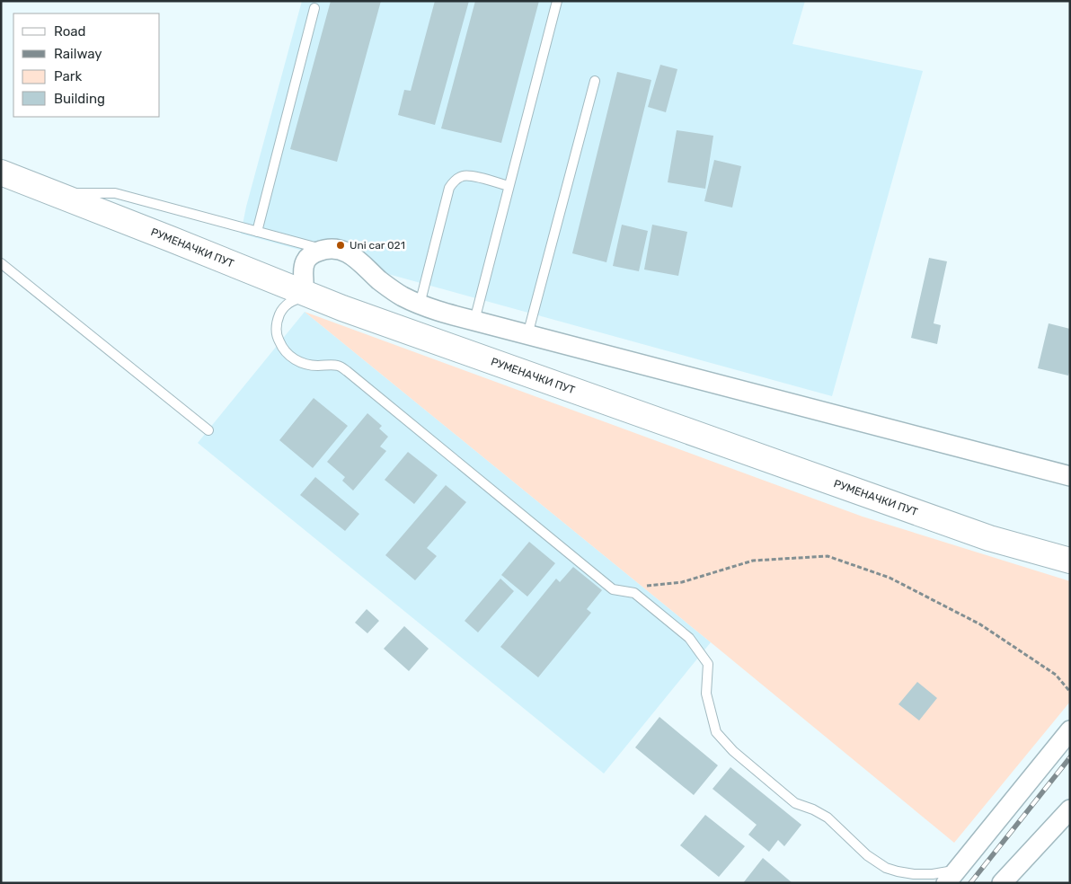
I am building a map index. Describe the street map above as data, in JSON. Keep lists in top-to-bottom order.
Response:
{
  "streets": {
    "main road": ["РУМЕНАЧКИ ПУТ"]
  },
  "places": ["Uni car 021"],
  "legend": [
    "Road",
    "Railway",
    "Park",
    "Building"
  ]
}
